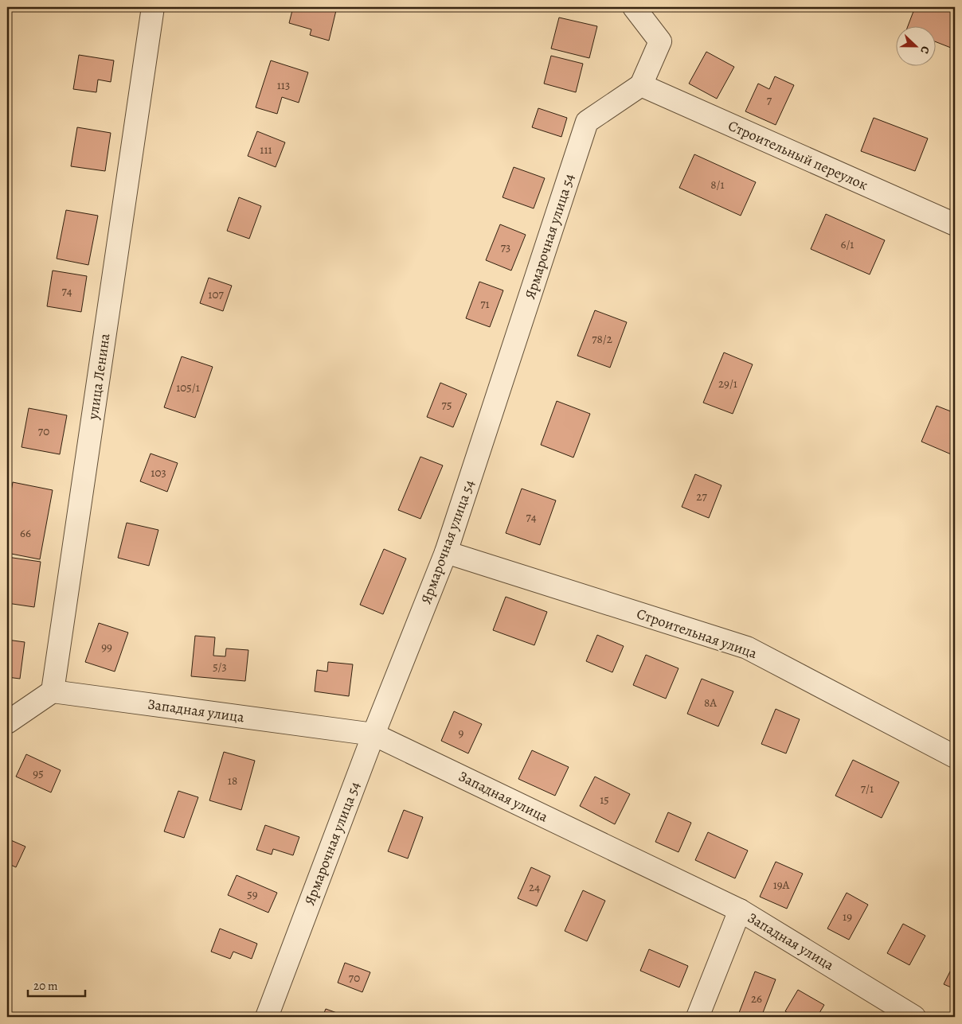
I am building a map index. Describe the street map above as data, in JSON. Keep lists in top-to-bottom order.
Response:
{
  "streets": {
    "street": [
      "Строительный переулок",
      "Ярмарочная улица 54",
      "улица Ленина",
      "Строительная улица",
      "Западная улица"
    ]
  },
  "crossings": [
    ["Строительный переулок", "Ярмарочная улица 54"],
    ["Ярмарочная улица 54", "Строительная улица"],
    ["Ярмарочная улица 54", "Западная улица"],
    ["улица Ленина", "Западная улица"]
  ],
  "house_numbers": [
    "113",
    "7",
    "111",
    "8/1",
    "6/1",
    "73",
    "74",
    "107",
    "71",
    "78/2",
    "29/1",
    "105/1",
    "75",
    "70",
    "103",
    "27",
    "74",
    "66",
    "99",
    "5/3",
    "8А",
    "9",
    "95",
    "18",
    "7/1",
    "15",
    "19А",
    "24",
    "59",
    "19",
    "70",
    "26"
  ],
  "scale_bar": "20 m",
  "north": "right"
}
